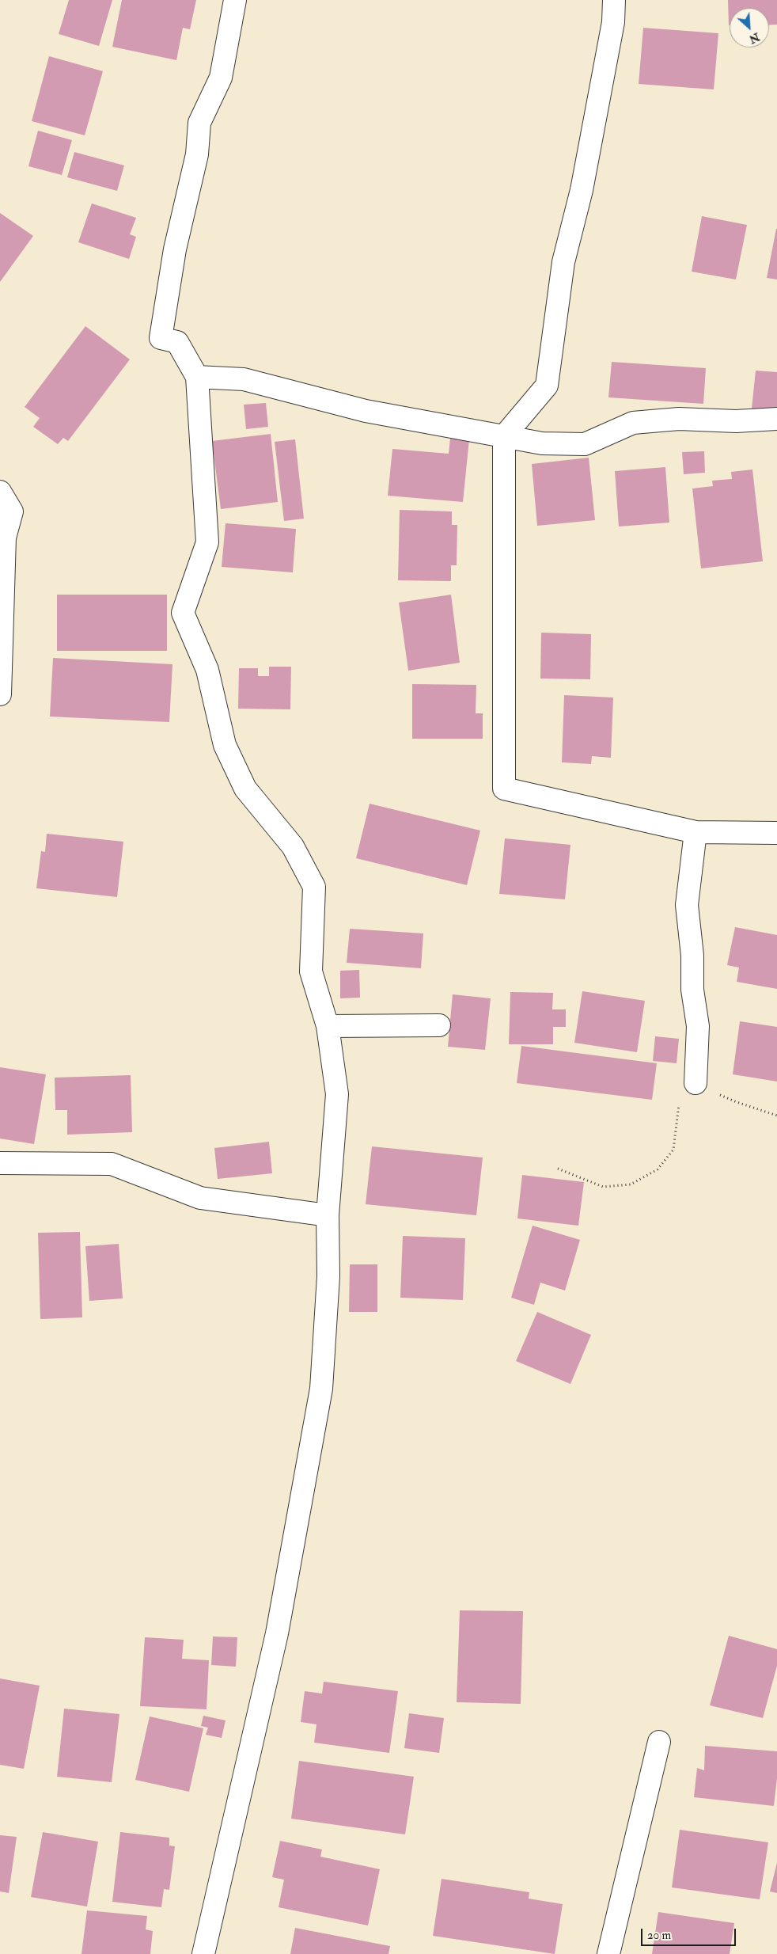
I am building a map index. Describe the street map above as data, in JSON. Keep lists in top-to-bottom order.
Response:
{
  "scale_bar": "20 m",
  "north": "bottom right"
}
